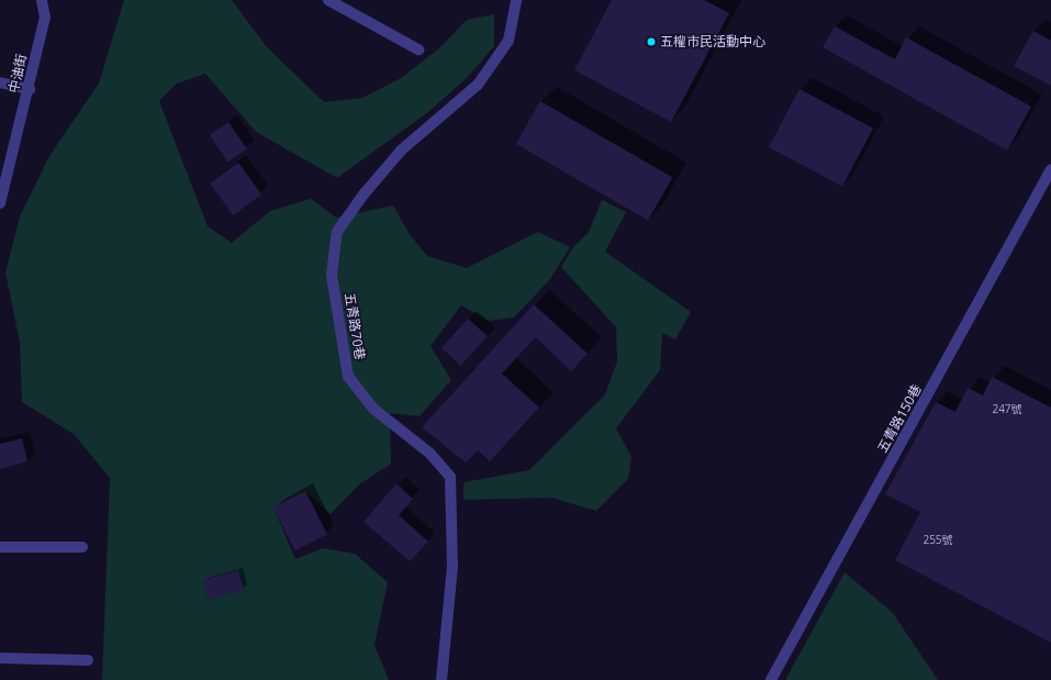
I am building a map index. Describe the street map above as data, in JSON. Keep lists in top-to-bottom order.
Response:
{
  "streets": {
    "street": ["中油街", "五青路70巷", "五青路150巷"]
  },
  "places": ["五權市民活動中心"],
  "house_numbers": ["247號", "255號"]
}
